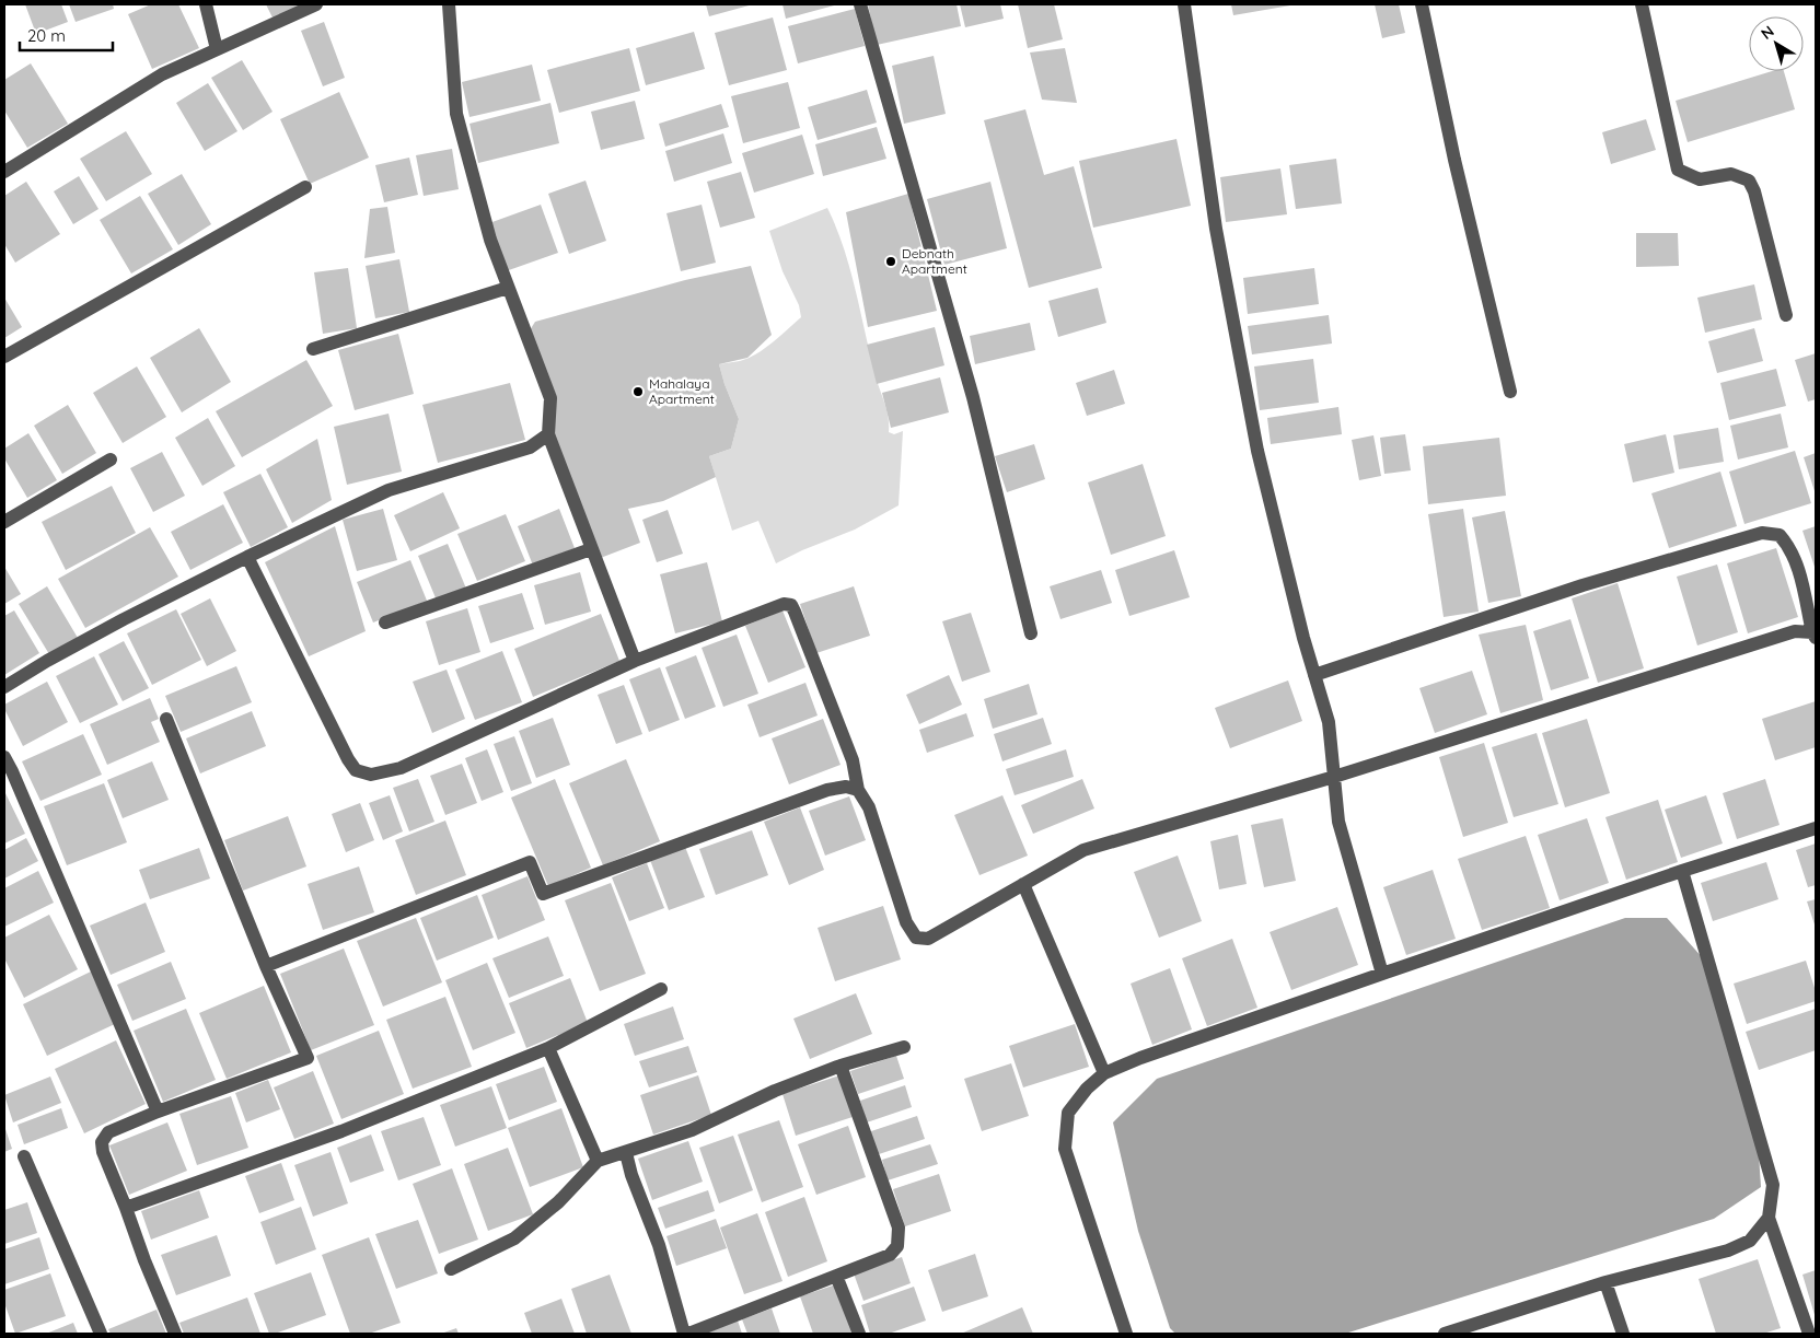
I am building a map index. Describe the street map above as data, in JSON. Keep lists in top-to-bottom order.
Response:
{
  "places": ["Debnath Apartment", "Mahalaya Apartment"],
  "scale_bar": "20 m",
  "north": "top left"
}
